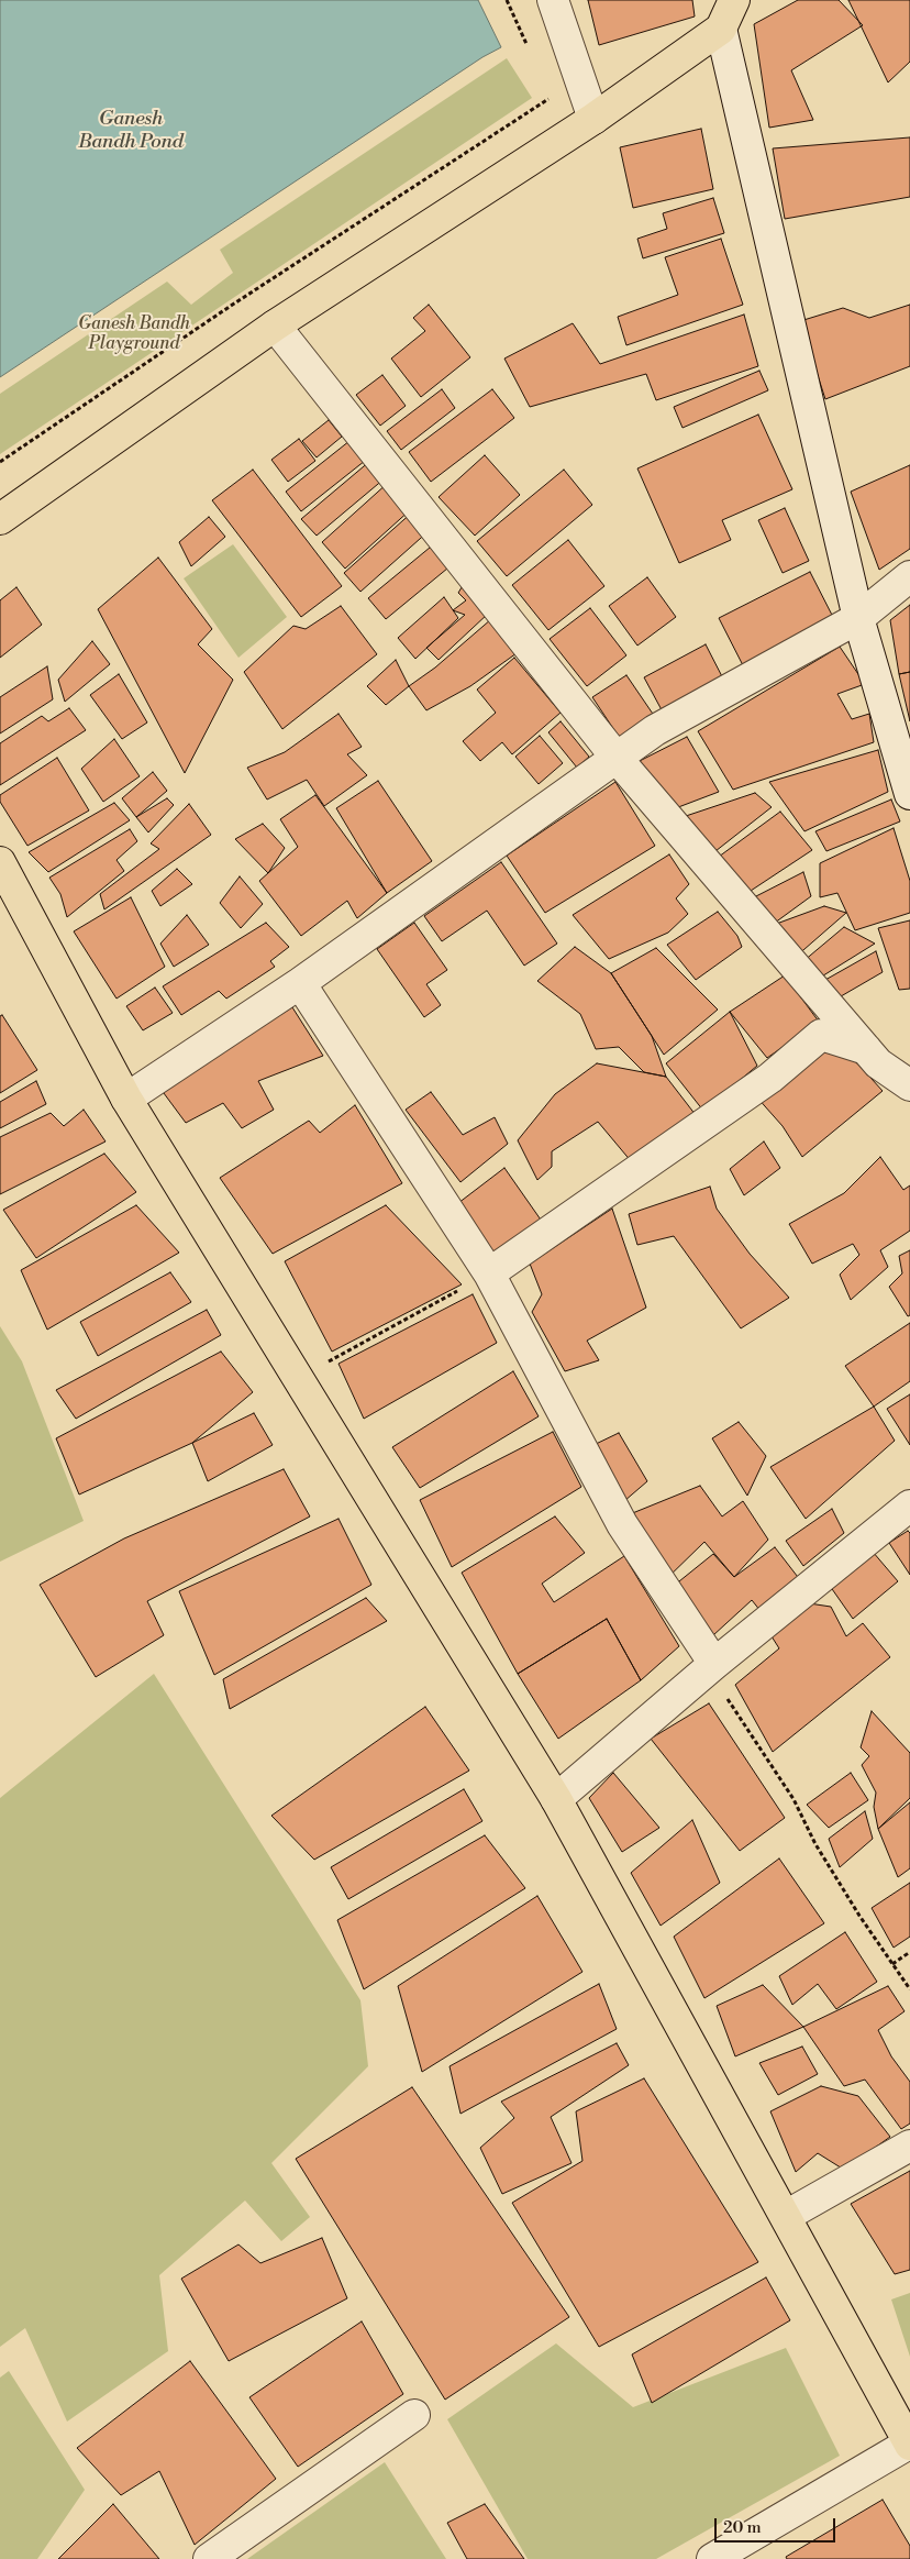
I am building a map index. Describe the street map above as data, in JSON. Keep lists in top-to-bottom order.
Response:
{
  "water": ["Ganesh Bandh Pond"],
  "parks": ["Ganesh Bandh Playground"],
  "scale_bar": "20 m"
}
